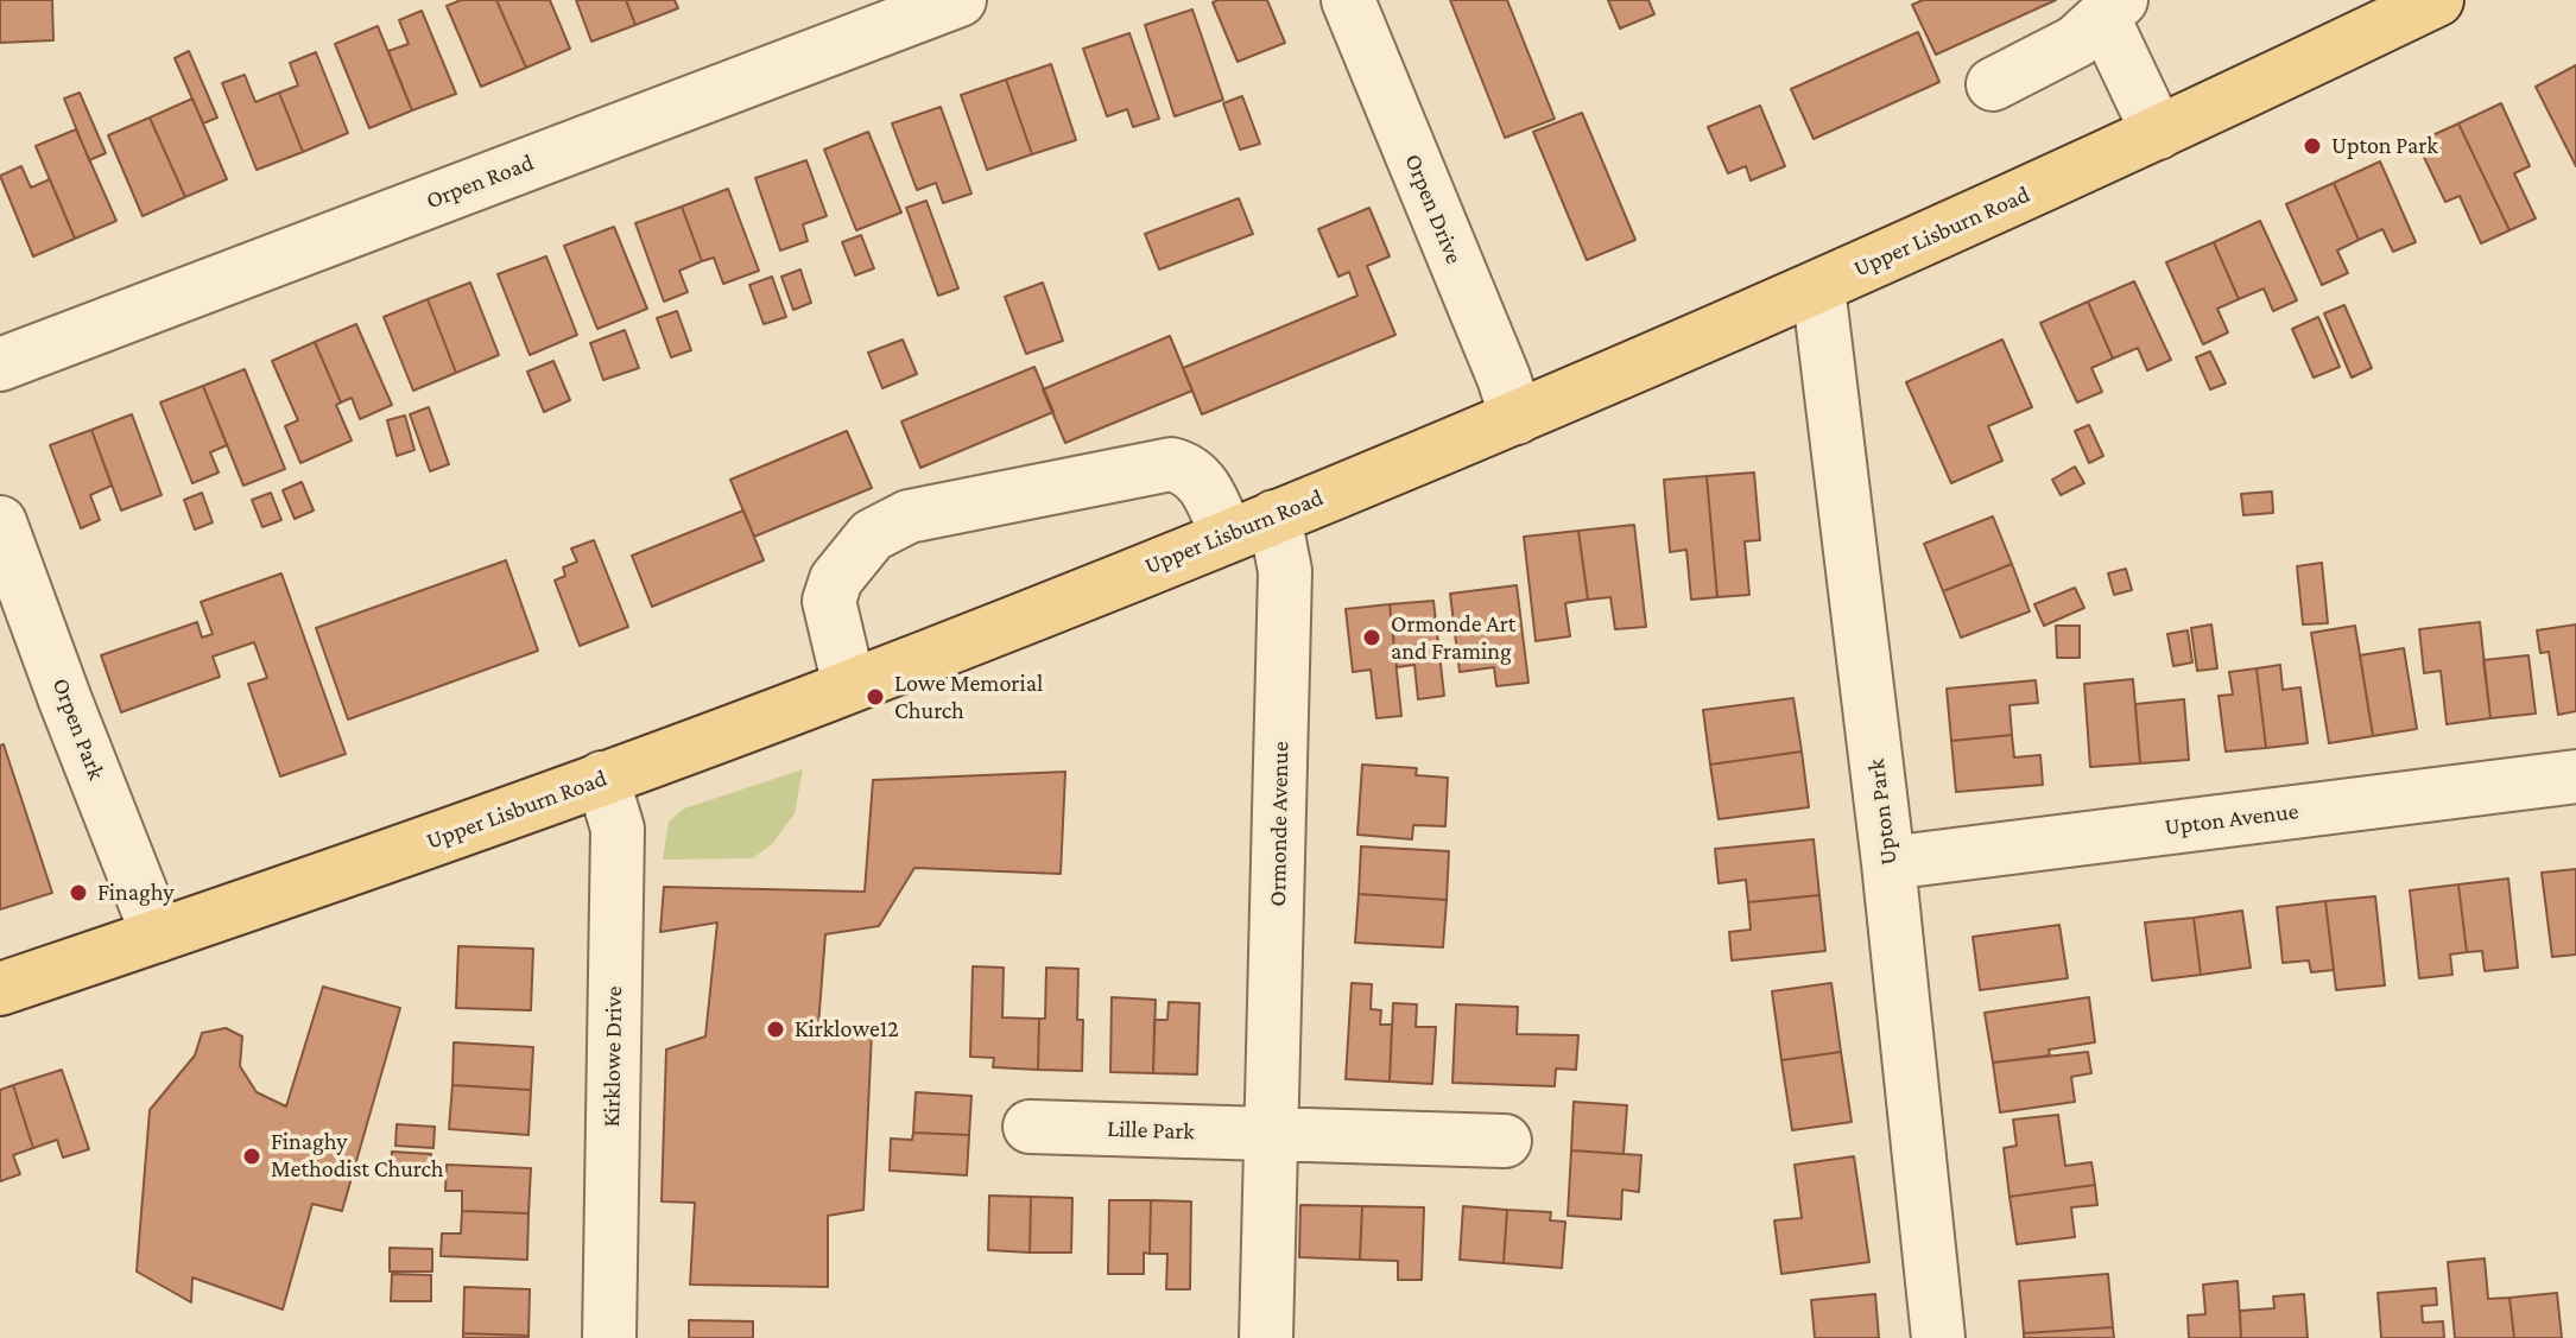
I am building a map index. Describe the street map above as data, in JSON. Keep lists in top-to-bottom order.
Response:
{
  "streets": {
    "main road": ["Upper Lisburn Road"],
    "street": [
      "Orpen Road",
      "Orpen Drive",
      "Orpen Park",
      "Upton Park",
      "Upton Avenue",
      "Ormonde Avenue",
      "Kirklowe Drive",
      "Lille Park"
    ]
  },
  "crossings": [
    ["Orpen Drive", "Upper Lisburn Road"],
    ["Upper Lisburn Road", "Orpen Park"],
    ["Upper Lisburn Road", "Upton Park"],
    ["Upper Lisburn Road", "Ormonde Avenue"],
    ["Upper Lisburn Road", "Kirklowe Drive"],
    ["Upton Park", "Upton Avenue"],
    ["Ormonde Avenue", "Lille Park"]
  ],
  "places": [
    "Upton Park",
    "Ormonde Art and Framing",
    "Lowe Memorial Church",
    "Finaghy",
    "Kirklowe12",
    "Finaghy Methodist Church"
  ]
}
